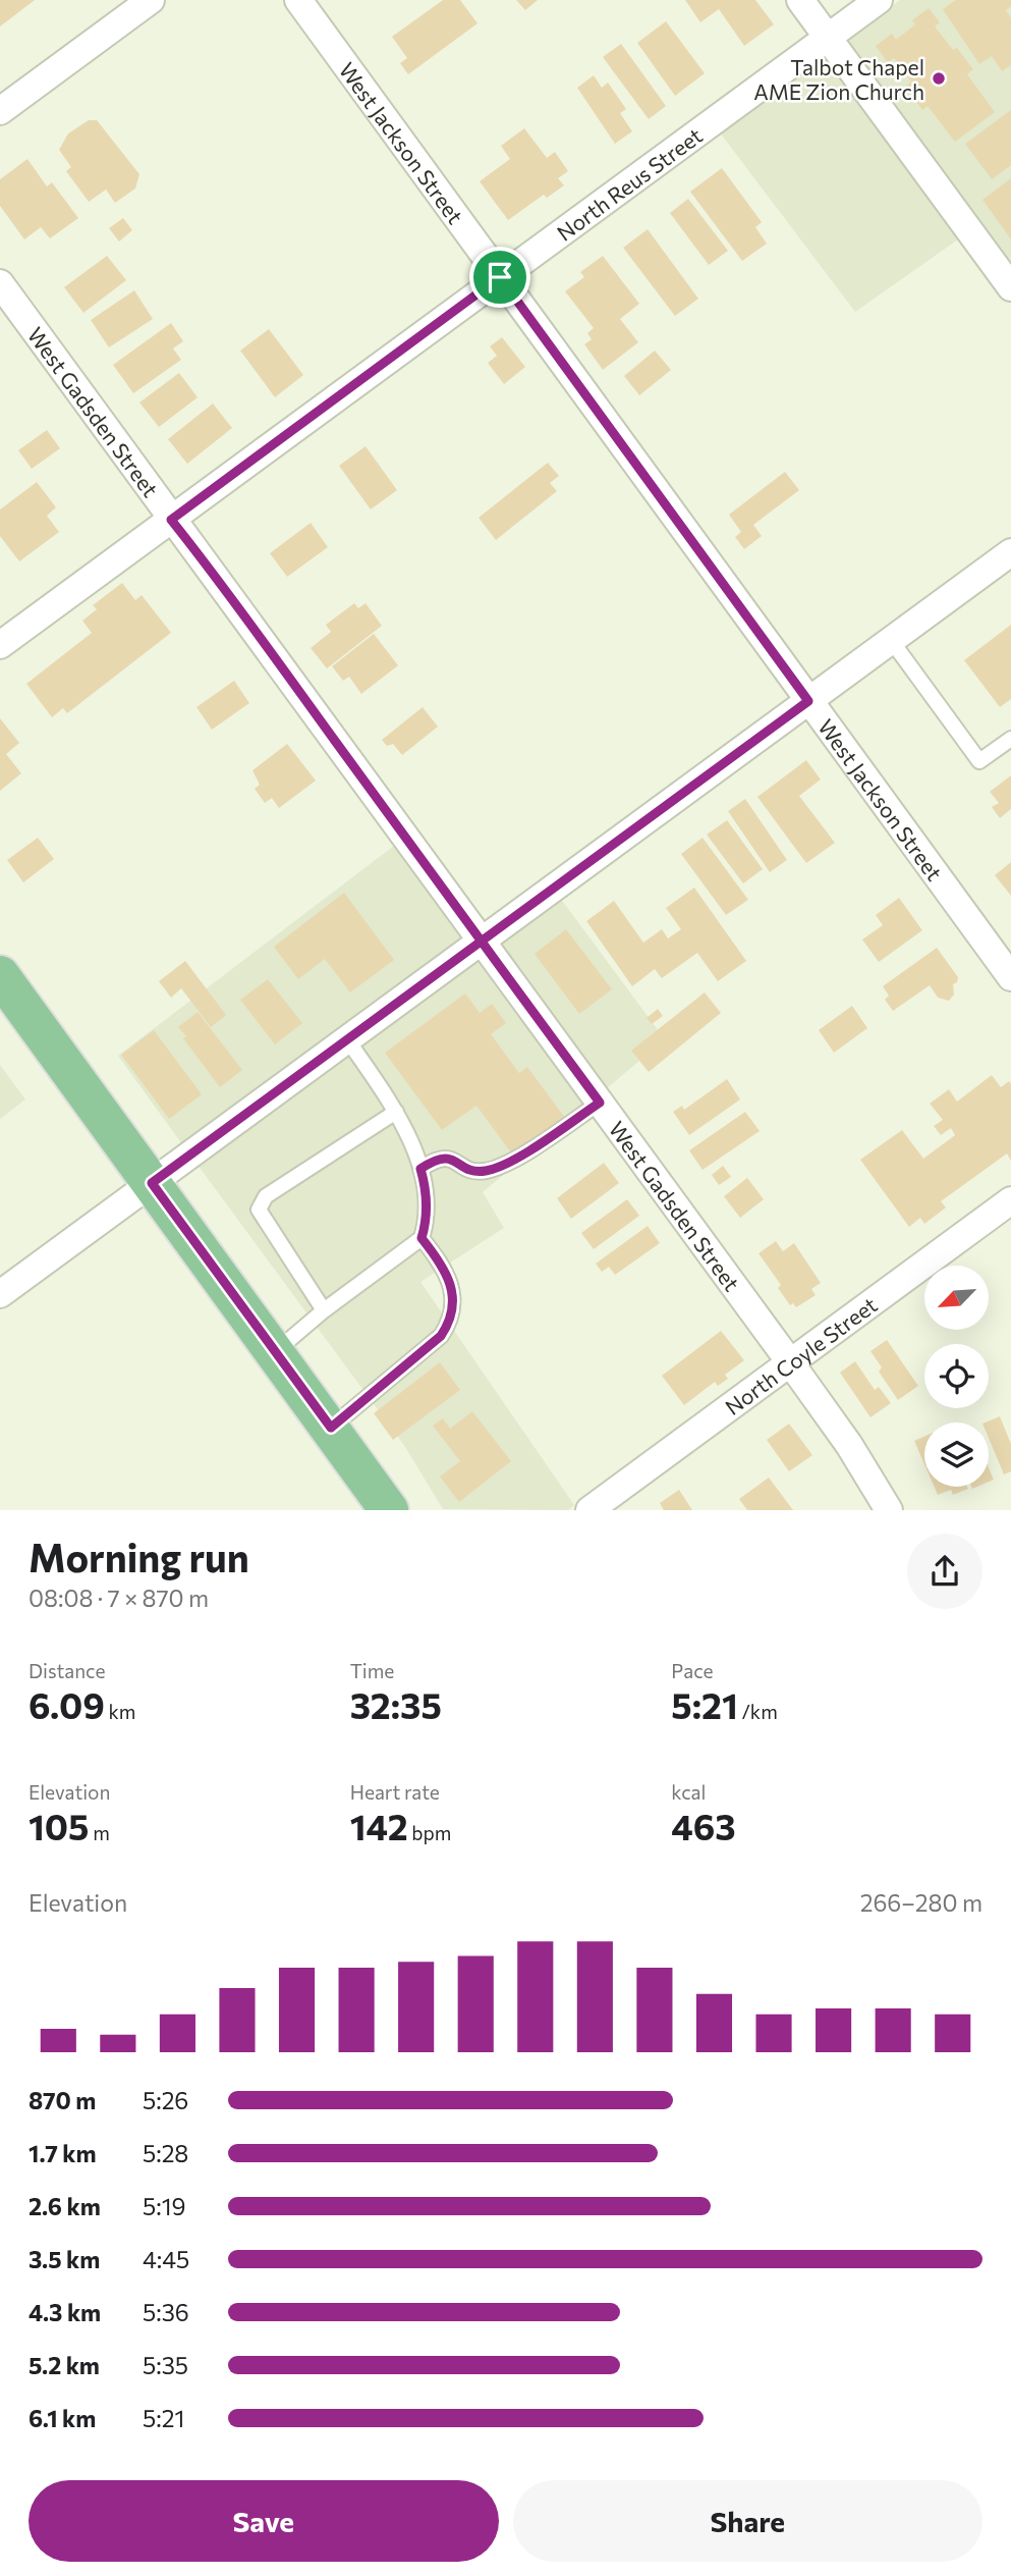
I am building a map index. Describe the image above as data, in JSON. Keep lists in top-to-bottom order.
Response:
{
  "streets": {
    "street": [
      "West Jackson Street",
      "North Reus Street",
      "West Gadsden Street",
      "North Coyle Street"
    ]
  },
  "crossings": [
    ["West Jackson Street", "North Reus Street"],
    ["North Reus Street", "West Gadsden Street"],
    ["West Gadsden Street", "North Coyle Street"]
  ],
  "places": ["Talbot Chapel AME Zion Church"],
  "north": "bottom left",
  "page": {
    "heading": ["Morning run", "08:08 · 7 × 870 m"],
    "stats": [
      ["Distance", "6.09 km"],
      ["Time", "32:35"],
      ["Pace", "5:21 /km"],
      ["Elevation", "105 m"],
      ["Heart rate", "142 bpm"],
      ["kcal", "463"]
    ],
    "chart": ["Elevation", "266–280 m"],
    "list": [
      {
        "name": "870 m",
        "note": "5:26"
      },
      {
        "name": "1.7 km",
        "note": "5:28"
      },
      {
        "name": "2.6 km",
        "note": "5:19"
      },
      {
        "name": "3.5 km",
        "note": "4:45"
      },
      {
        "name": "4.3 km",
        "note": "5:36"
      },
      {
        "name": "5.2 km",
        "note": "5:35"
      },
      {
        "name": "6.1 km",
        "note": "5:21"
      }
    ],
    "buttons": ["Save", "Share"]
  }
}
